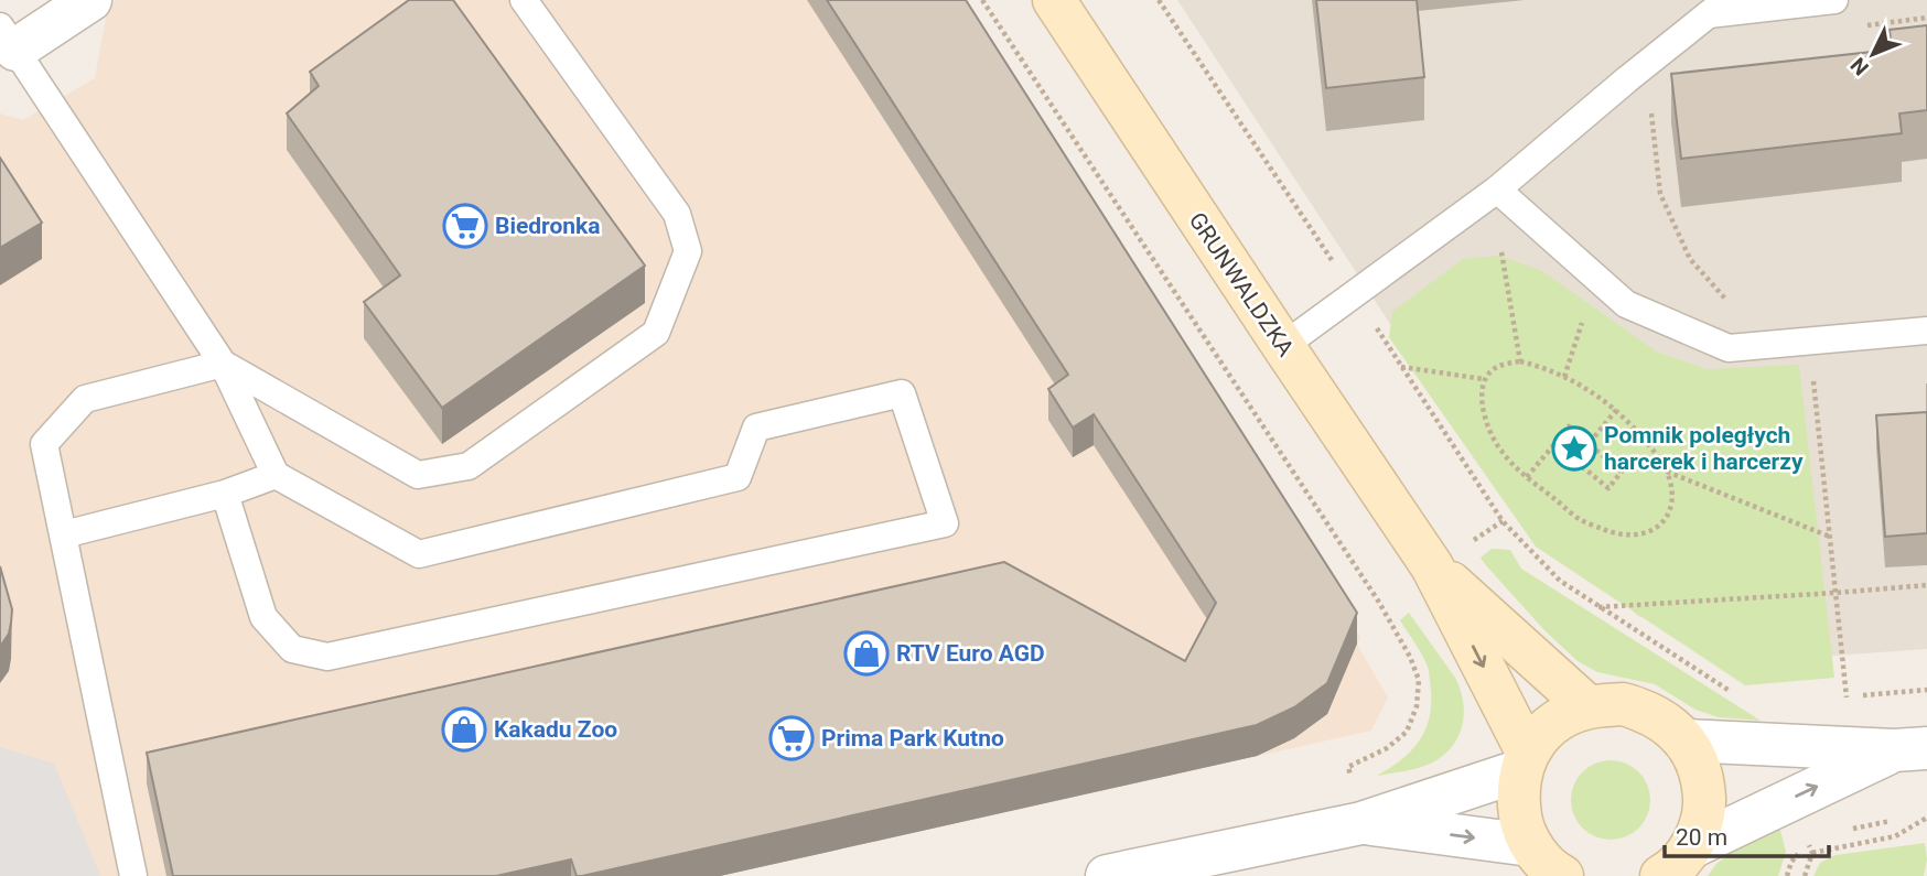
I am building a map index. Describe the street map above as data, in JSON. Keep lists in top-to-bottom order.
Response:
{
  "streets": {
    "street": ["GRUNWALDZKA"]
  },
  "places": {
    "supermarket": ["Biedronka", "Prima Park Kutno"],
    "place": ["Pomnik poległych harcerek i harcerzy"],
    "shop": ["RTV Euro AGD", "Kakadu Zoo"]
  },
  "scale_bar": "20 m",
  "north": "bottom left"
}
